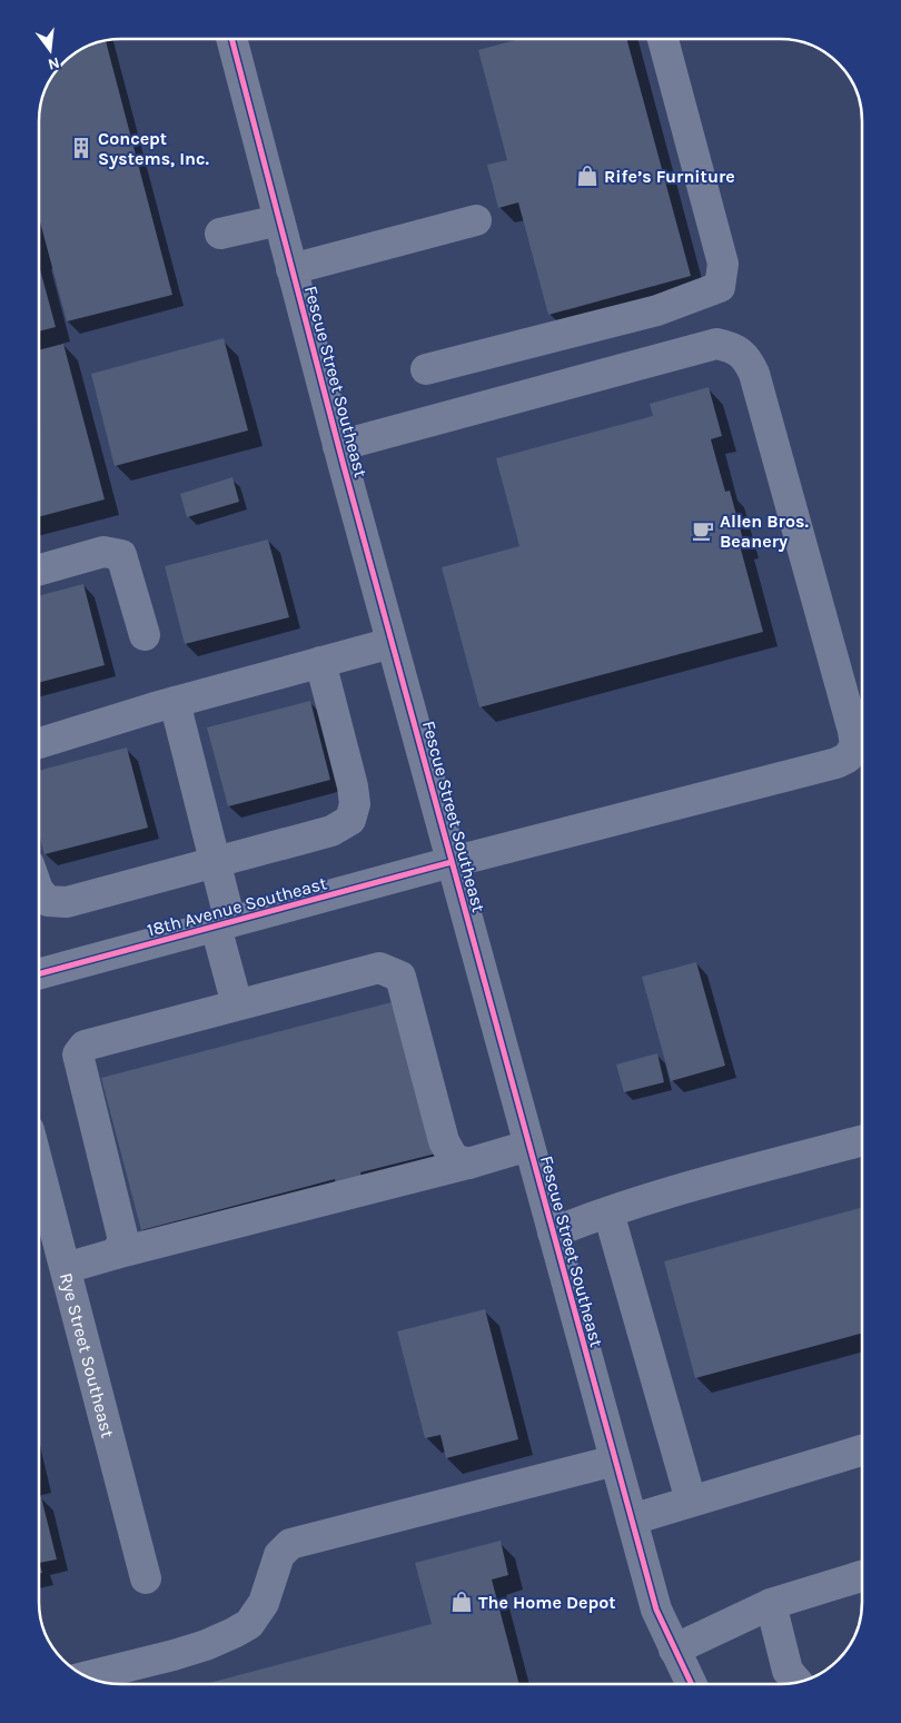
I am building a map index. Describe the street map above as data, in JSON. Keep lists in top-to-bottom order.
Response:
{
  "streets": {
    "street": ["Fescue Street Southeast", "18th Avenue Southeast", "Rye Street Southeast"]
  },
  "crossings": [
    ["Fescue Street Southeast", "18th Avenue Southeast"]
  ],
  "places": {
    "building": ["Concept Systems, Inc."],
    "shop": ["Rife’s Furniture", "The Home Depot"],
    "cafe": ["Allen Bros. Beanery"]
  },
  "north": "bottom"
}
